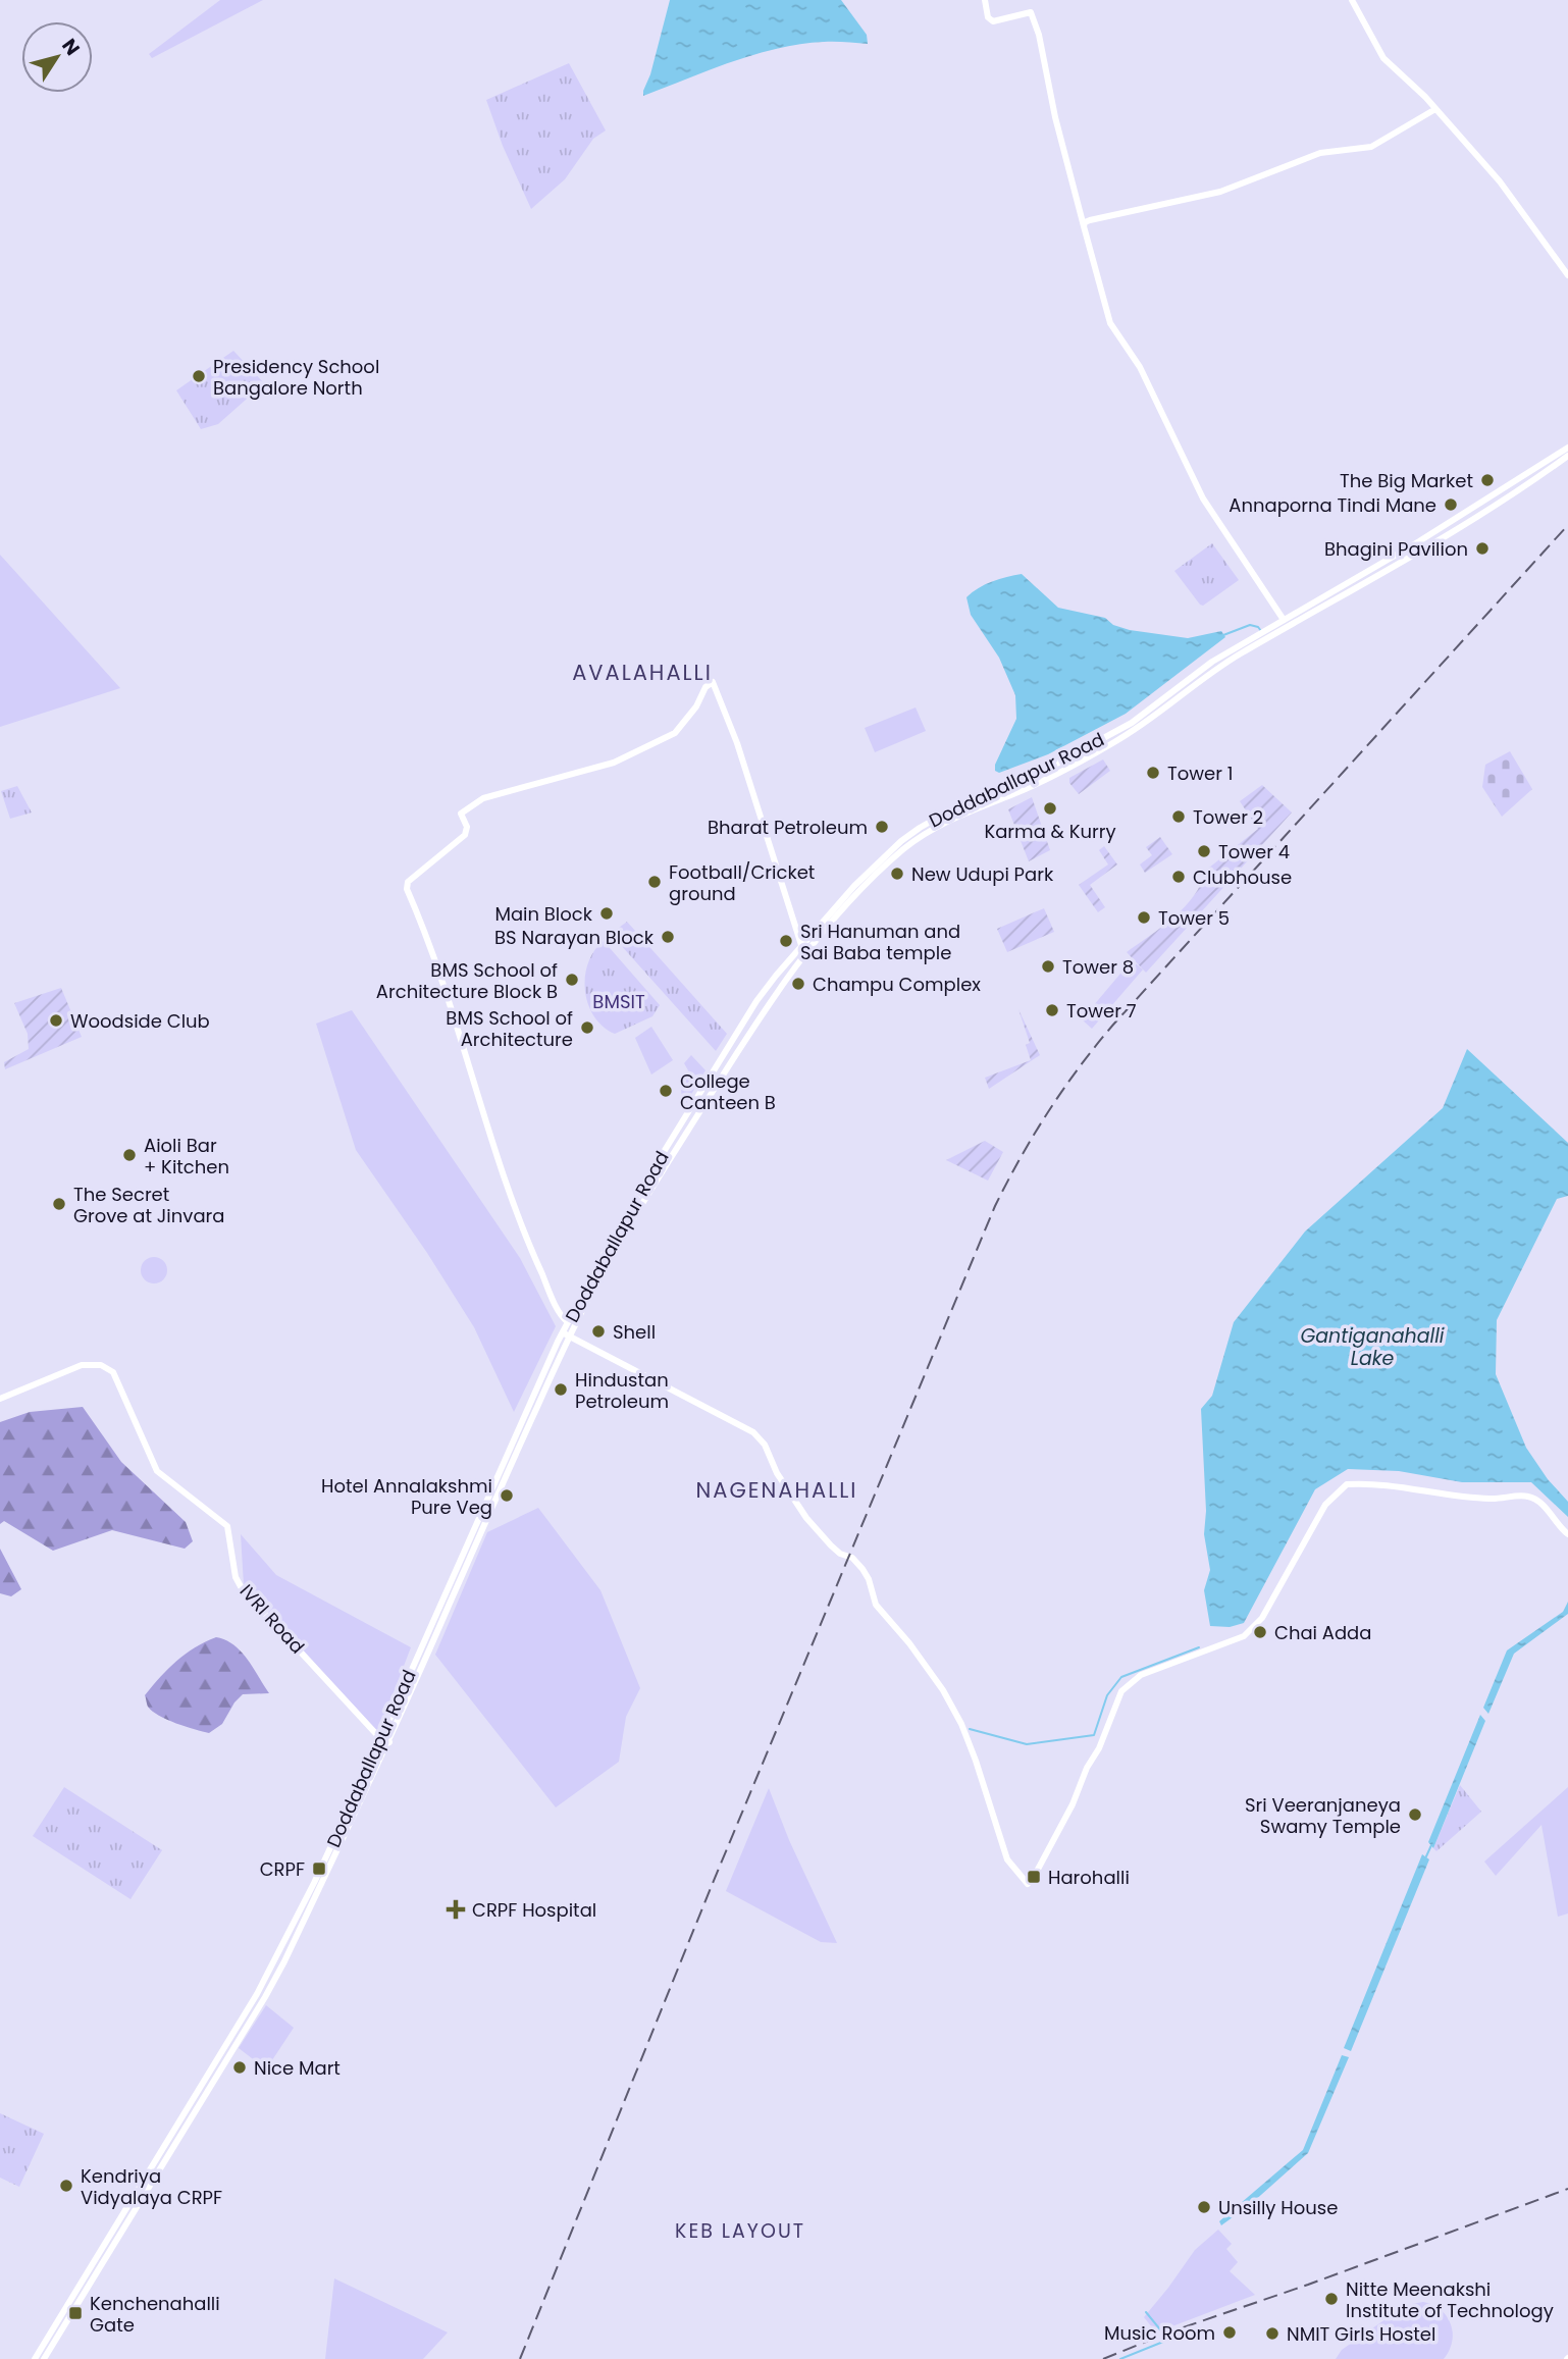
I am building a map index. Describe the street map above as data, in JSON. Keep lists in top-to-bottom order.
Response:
{
  "streets": {
    "main road": ["Doddaballapur Road", "IVRI Road"]
  },
  "crossings": [
    ["Doddaballapur Road", "IVRI Road"]
  ],
  "districts": ["AVALAHALLI", "NAGENAHALLI", "KEB LAYOUT"],
  "water": ["Gantiganahalli Lake"],
  "parks": ["BMSIT"],
  "places": {
    "other": [
      "Presidency School Bangalore North",
      "The Big Market",
      "Annaporna Tindi Mane",
      "Bhagini Pavilion",
      "Tower 1",
      "Karma & Kurry",
      "Tower 2",
      "Bharat Petroleum",
      "Tower 4",
      "New Udupi Park",
      "Clubhouse",
      "Football/Cricket ground",
      "Main Block",
      "Tower 5",
      "BS Narayan Block",
      "Sri Hanuman and Sai Baba temple",
      "Tower 8",
      "BMS School of Architecture Block B",
      "Champu Complex",
      "Tower 7",
      "Woodside Club",
      "BMS School of Architecture",
      "College Canteen B",
      "Aioli Bar + Kitchen",
      "The Secret Grove at Jinvara",
      "Shell",
      "Hindustan Petroleum",
      "Hotel Annalakshmi Pure Veg",
      "Chai Adda",
      "Sri Veeranjaneya Swamy Temple",
      "Nice Mart",
      "Kendriya Vidyalaya CRPF",
      "Unsilly House",
      "Nitte Meenakshi Institute of Technology",
      "Music Room",
      "NMIT Girls Hostel"
    ],
    "transit": ["CRPF", "Harohalli", "Kenchenahalli Gate"],
    "health": ["CRPF Hospital"]
  },
  "north": "top right"
}
